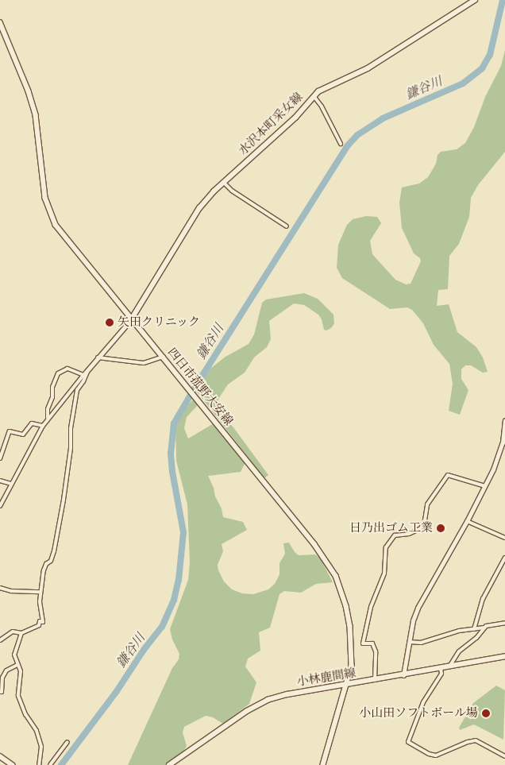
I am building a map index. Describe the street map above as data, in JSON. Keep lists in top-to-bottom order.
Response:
{
  "streets": {
    "main road": ["水沢本町采女線", "四日市菰野大安線", "小林鹿間線"]
  },
  "crossings": [
    ["水沢本町采女線", "四日市菰野大安線"],
    ["四日市菰野大安線", "小林鹿間線"]
  ],
  "water": ["鎌谷川"],
  "places": ["矢田クリニック", "日乃出ゴム工業", "小山田ソフトボール場"]
}
